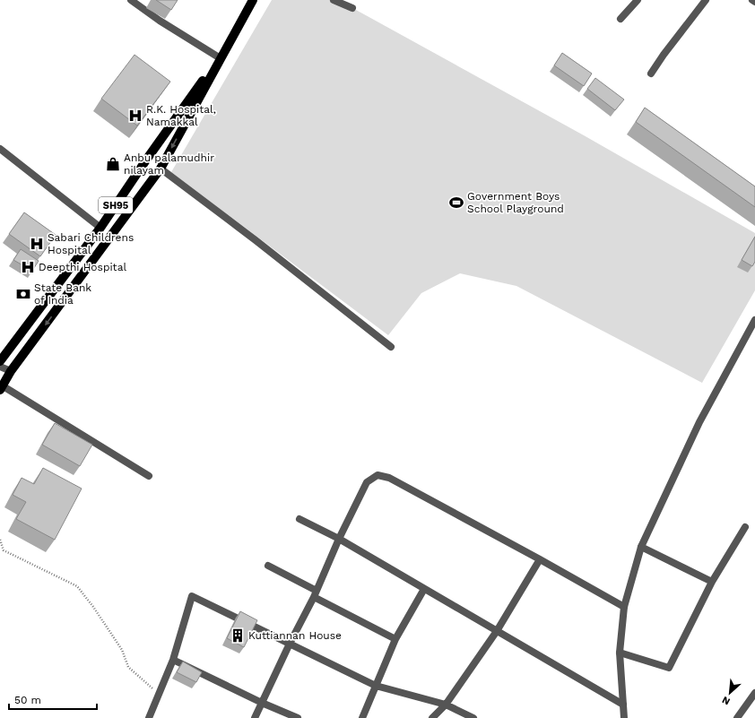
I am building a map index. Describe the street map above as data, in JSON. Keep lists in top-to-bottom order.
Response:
{
  "streets": {
    "main road": ["SH95"]
  },
  "places": {
    "hospital": ["R.K. Hospital, Namakkal", "Sabari Childrens Hospital", "Deepthi Hospital"],
    "shop": ["Anbu palamudhir nilayam"],
    "sports": ["Government Boys School Playground"],
    "bank": ["State Bank of India"],
    "building": ["Kuttiannan House"]
  },
  "scale_bar": "50 m",
  "north": "bottom left"
}
